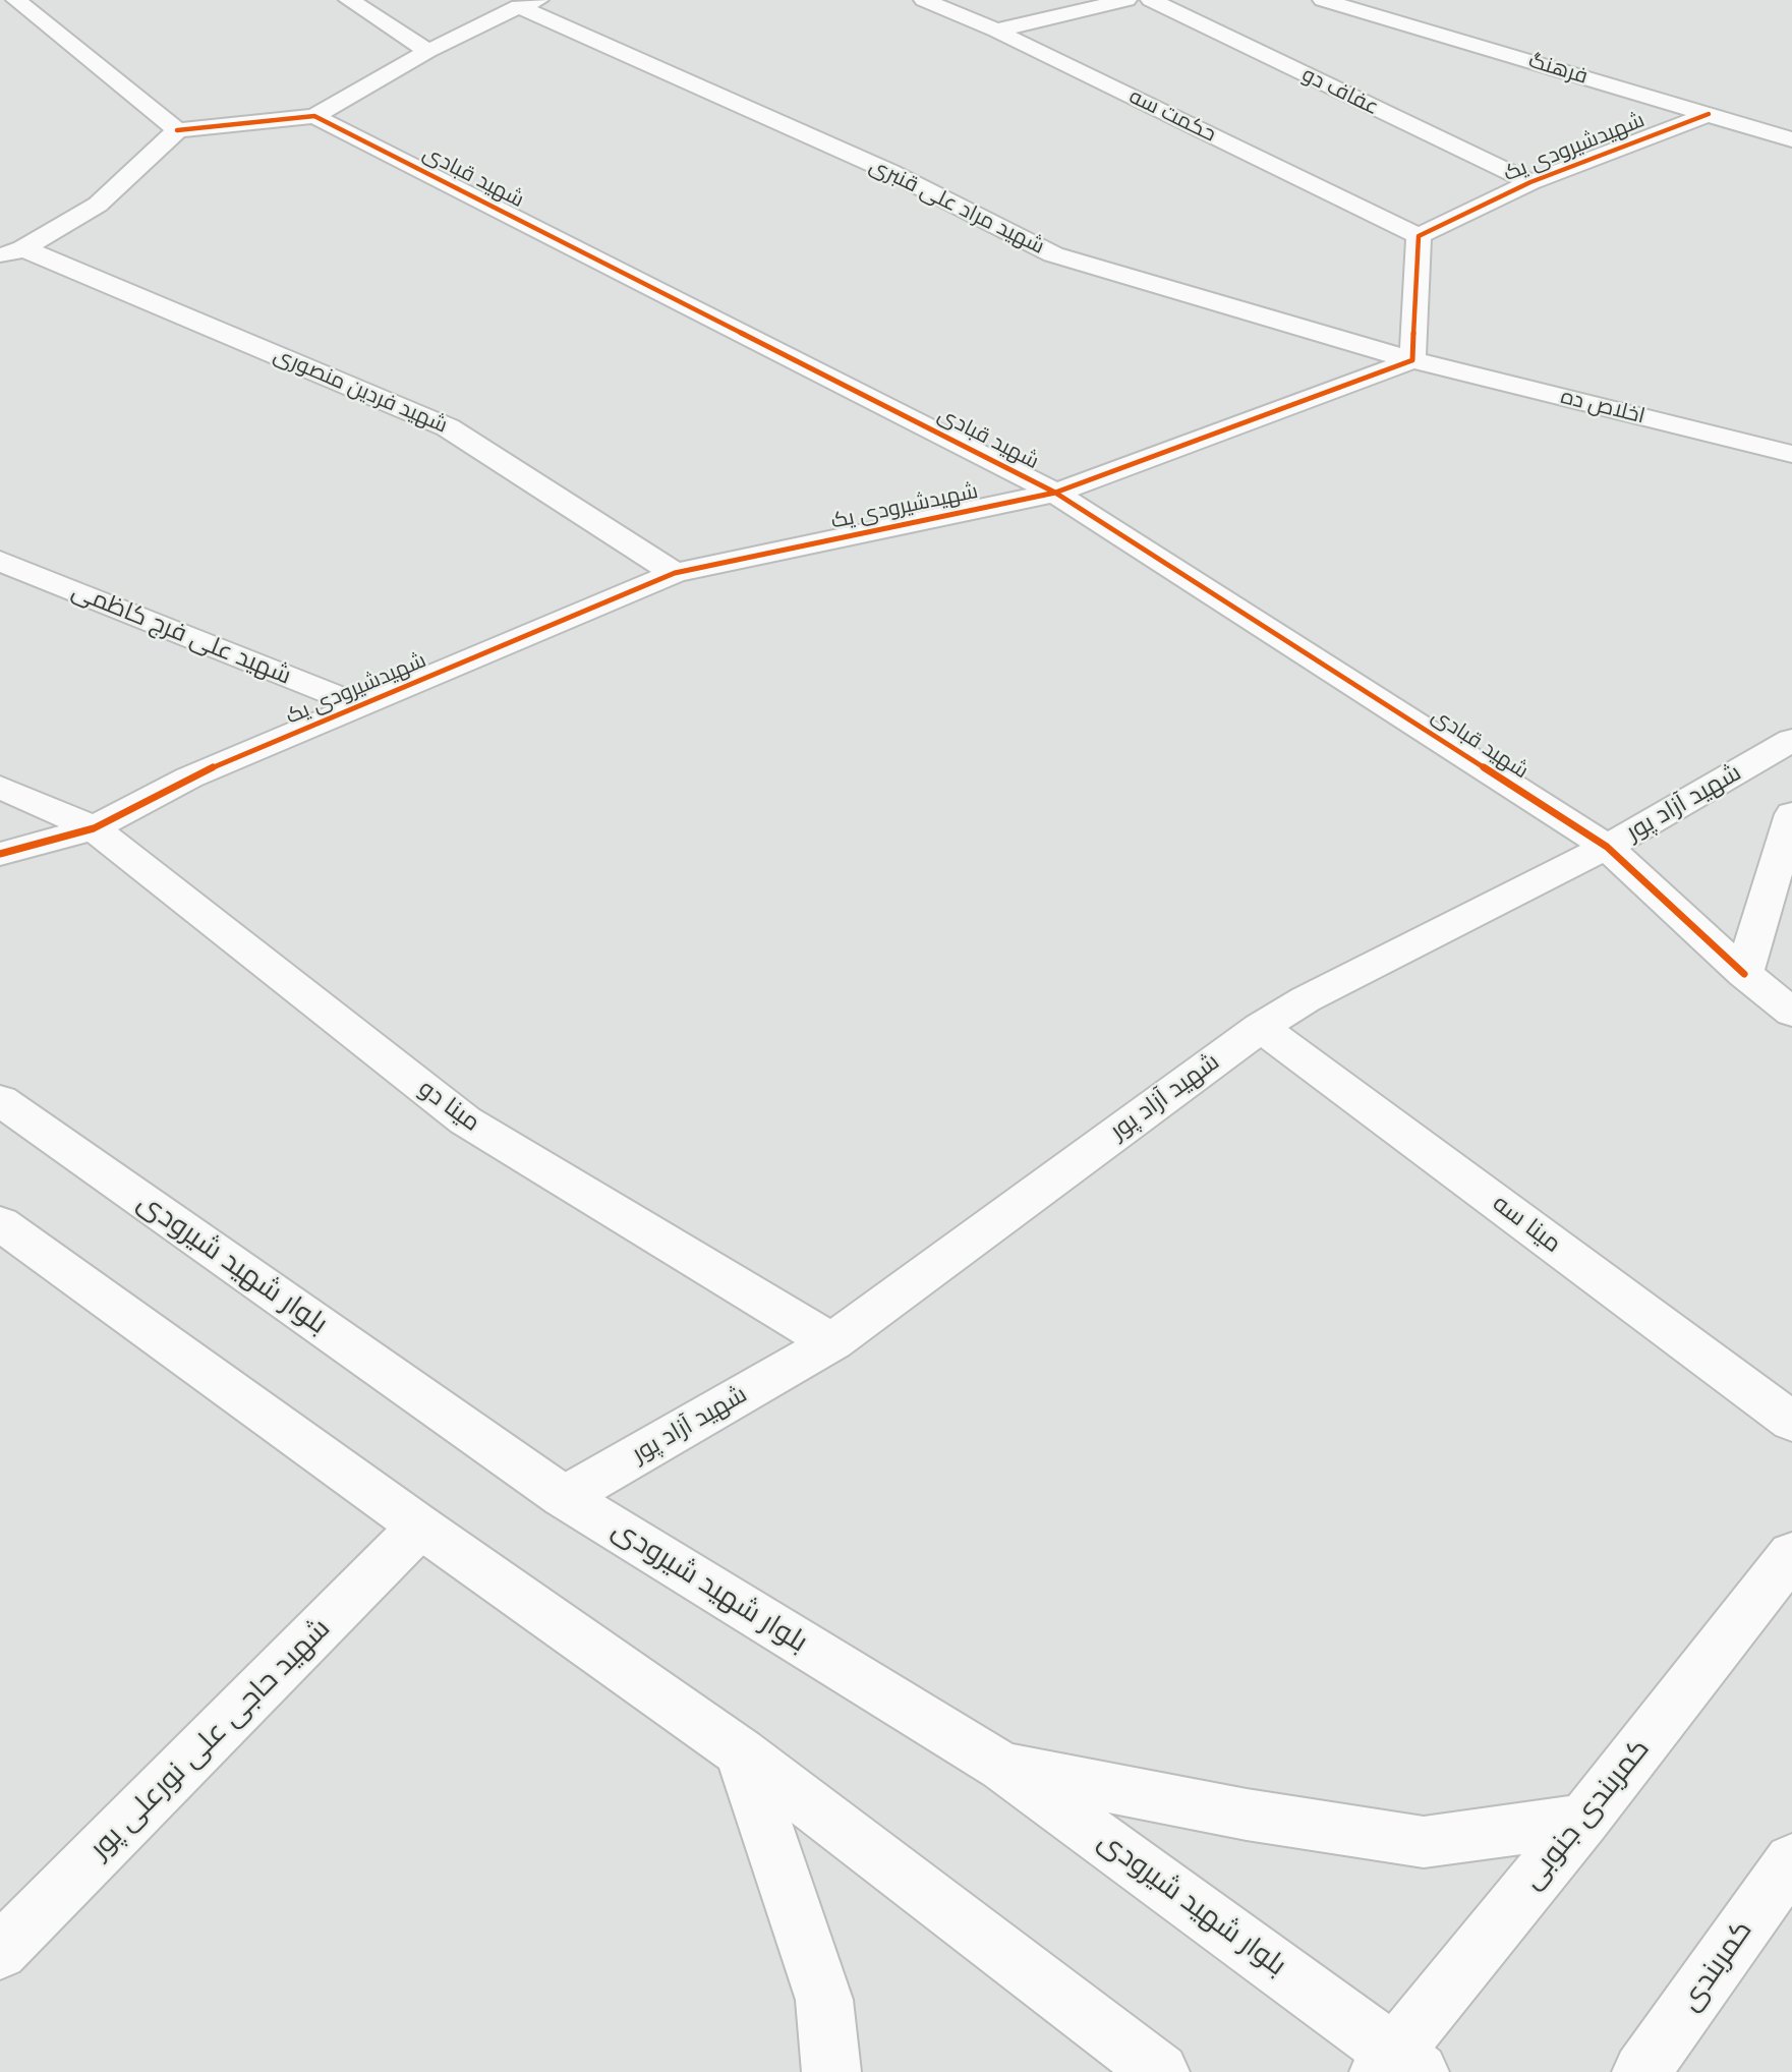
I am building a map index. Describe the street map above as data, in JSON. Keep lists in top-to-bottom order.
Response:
{
  "streets": {
    "street": [
      "فرهنگ",
      "عفاف دو",
      "حکمت سه",
      "شهیدشیرودی یک",
      "شهید قبادی",
      "شهید مراد علی قنبری",
      "شهید فردین منصوری",
      "اخلاص ده",
      "شهید علی فرج کاظمی",
      "شهید آزاد پور",
      "مینا دو",
      "مینا سه",
      "بلوار شهید شیرودی",
      "شهید حاجی علی نورعلی پور",
      "کمربندی جنوبی",
      "کمربندی"
    ]
  },
  "crossings": [
    ["فرهنگ", "شهیدشیرودی یک"],
    ["عفاف دو", "شهیدشیرودی یک"],
    ["حکمت سه", "شهیدشیرودی یک"],
    ["شهیدشیرودی یک", "شهید قبادی"],
    ["شهیدشیرودی یک", "شهید مراد علی قنبری"],
    ["شهیدشیرودی یک", "شهید فردین منصوری"],
    ["شهیدشیرودی یک", "اخلاص ده"],
    ["شهیدشیرودی یک", "شهید علی فرج کاظمی"],
    ["شهیدشیرودی یک", "مینا دو"],
    ["شهید قبادی", "شهید آزاد پور"],
    ["شهید مراد علی قنبری", "اخلاص ده"],
    ["شهید آزاد پور", "مینا دو"],
    ["شهید آزاد پور", "مینا سه"],
    ["شهید آزاد پور", "بلوار شهید شیرودی"],
    ["بلوار شهید شیرودی", "کمربندی جنوبی"]
  ]
}
